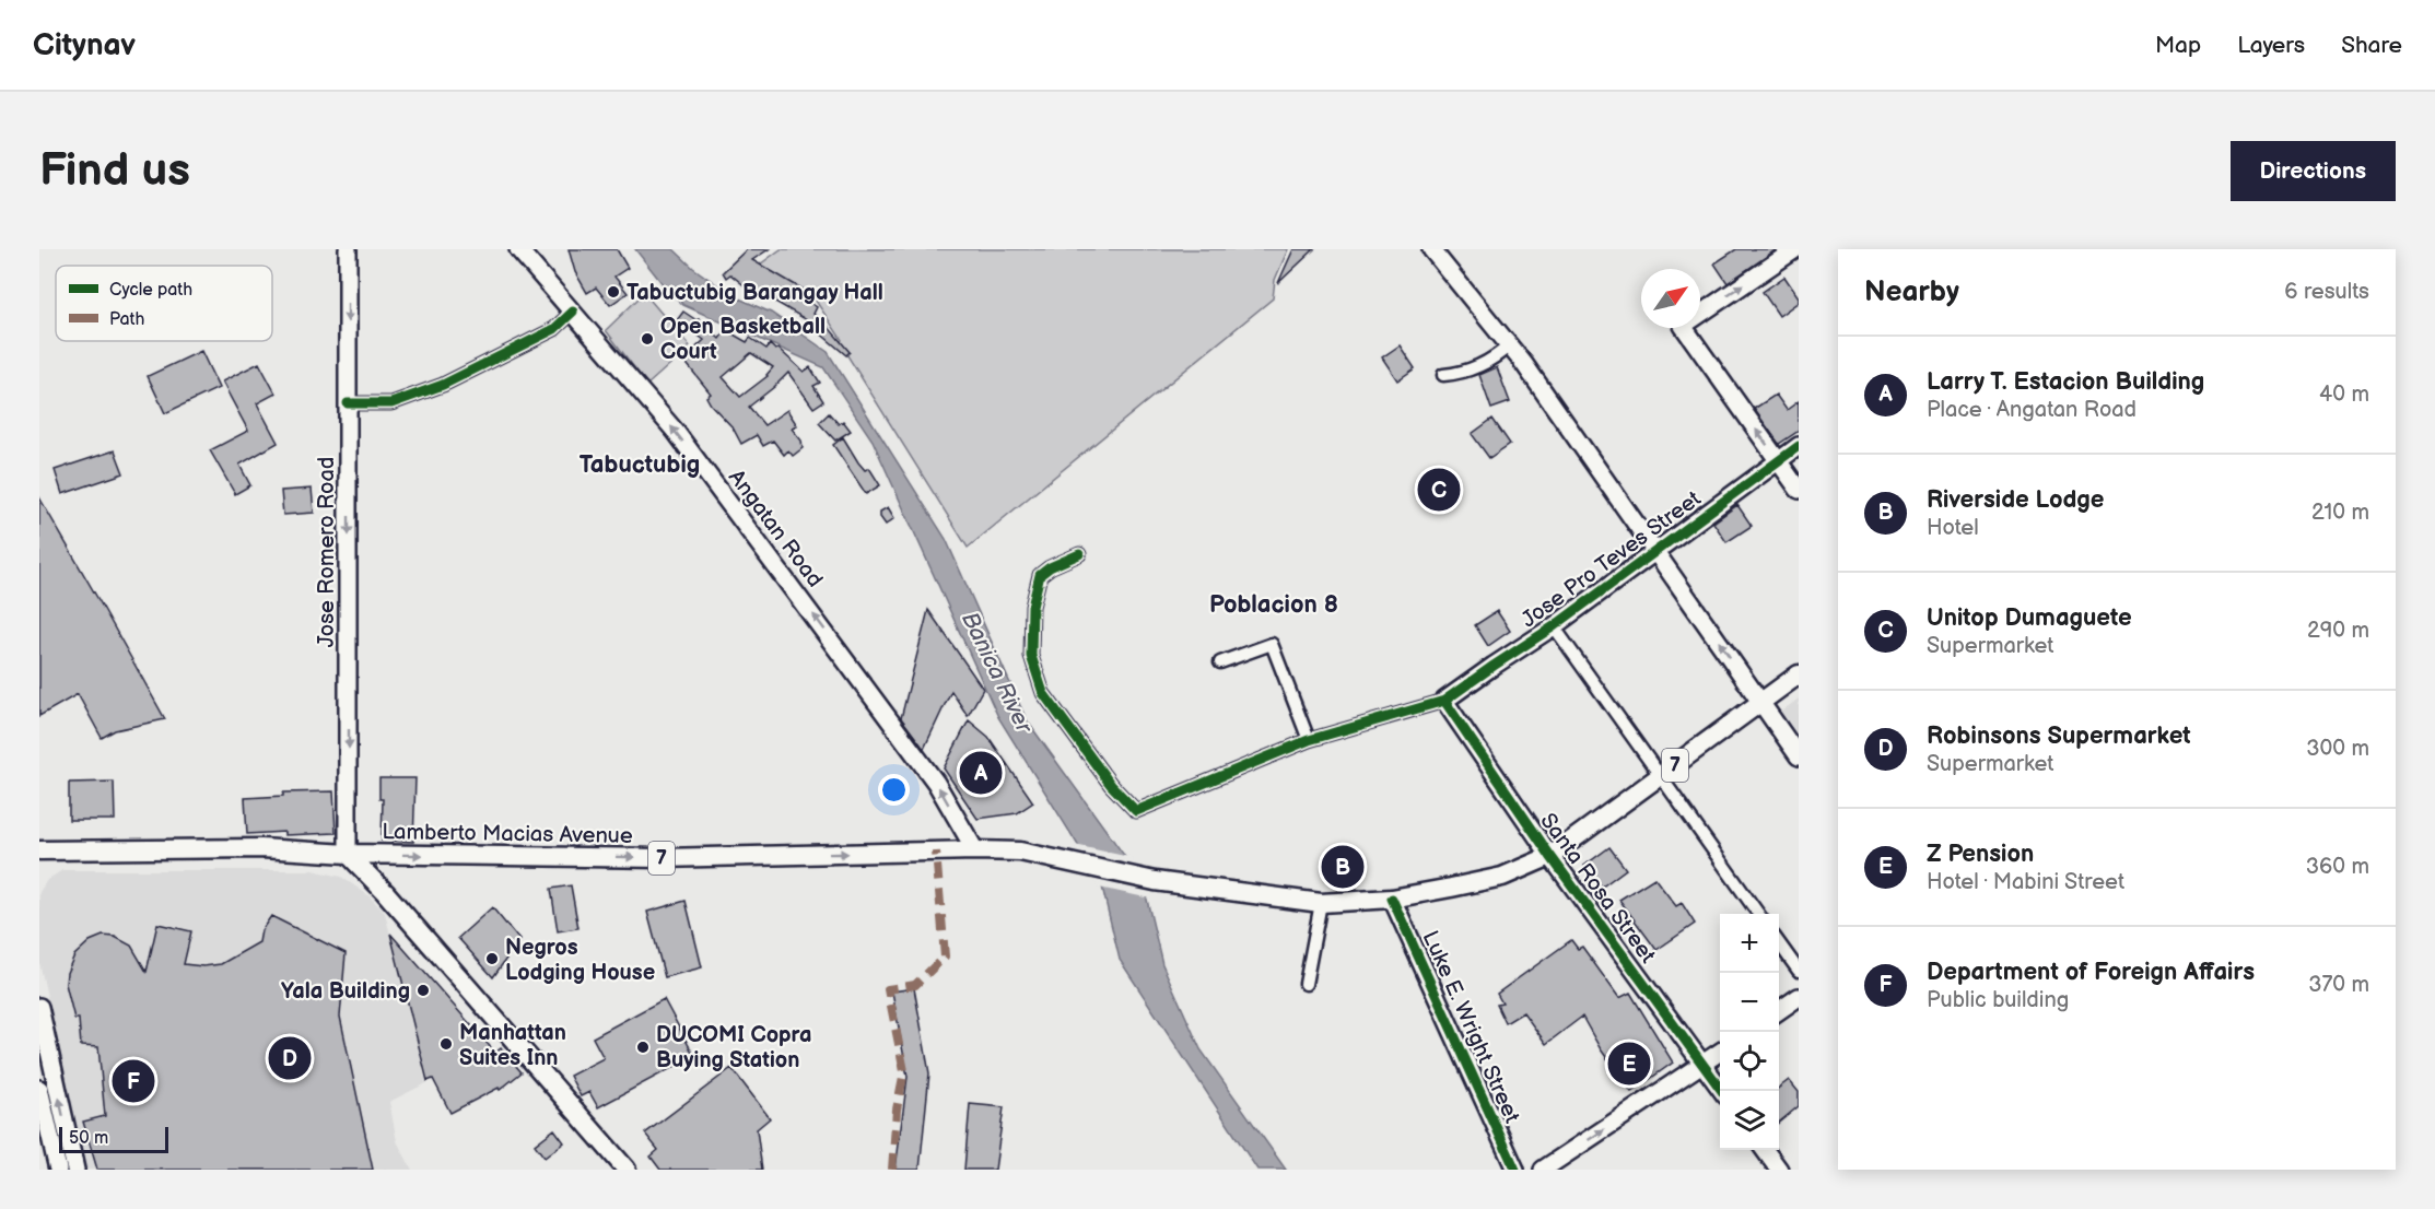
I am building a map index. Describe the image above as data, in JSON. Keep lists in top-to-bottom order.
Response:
{
  "streets": {
    "main road": ["7", "Lamberto Macias Avenue"],
    "street": [
      "Angatan Road",
      "Jose Romero Road",
      "Jose Pro Teves Street",
      "Santa Rosa Street",
      "Luke E. Wright Street"
    ]
  },
  "crossings": [
    ["Angatan Road", "7"],
    ["Angatan Road", "Lamberto Macias Avenue"],
    ["Jose Romero Road", "Lamberto Macias Avenue"],
    ["Jose Pro Teves Street", "Santa Rosa Street"],
    ["7", "Lamberto Macias Avenue"],
    ["7", "Santa Rosa Street"],
    ["7", "Luke E. Wright Street"]
  ],
  "one_way": ["Angatan Road", "Jose Romero Road", "Lamberto Macias Avenue"],
  "districts": ["Tabuctubig", "Poblacion 8"],
  "water": ["Banica River"],
  "places": [
    "Tabuctubig Barangay Hall",
    "Open Basketball Court",
    "Negros Lodging House",
    "Yala Building",
    "Manhattan Suites Inn",
    "DUCOMI Copra Buying Station"
  ],
  "legend": ["Cycle path", "Path"],
  "scale_bar": "50 m",
  "north": "top right",
  "page": {
    "header": "Citynav",
    "nav": ["Map", "Layers", "Share"],
    "buttons": "Directions",
    "title": "Find us",
    "heading": ["Nearby", "6 results"],
    "list": [
      {
        "mark": "A",
        "name": "Larry T. Estacion Building",
        "note": "Place · Angatan Road",
        "value": "40 m"
      },
      {
        "mark": "B",
        "name": "Riverside Lodge",
        "note": "Hotel",
        "value": "210 m"
      },
      {
        "mark": "C",
        "name": "Unitop Dumaguete",
        "note": "Supermarket",
        "value": "290 m"
      },
      {
        "mark": "D",
        "name": "Robinsons Supermarket",
        "note": "Supermarket",
        "value": "300 m"
      },
      {
        "mark": "E",
        "name": "Z Pension",
        "note": "Hotel · Mabini Street",
        "value": "360 m"
      },
      {
        "mark": "F",
        "name": "Department of Foreign Affairs",
        "note": "Public building",
        "value": "370 m"
      }
    ],
    "pins": [
      "C",
      "A",
      "B",
      "D",
      "E",
      "F"
    ],
    "map_buttons": ["+", "−"],
    "scale": "50 m"
  }
}
